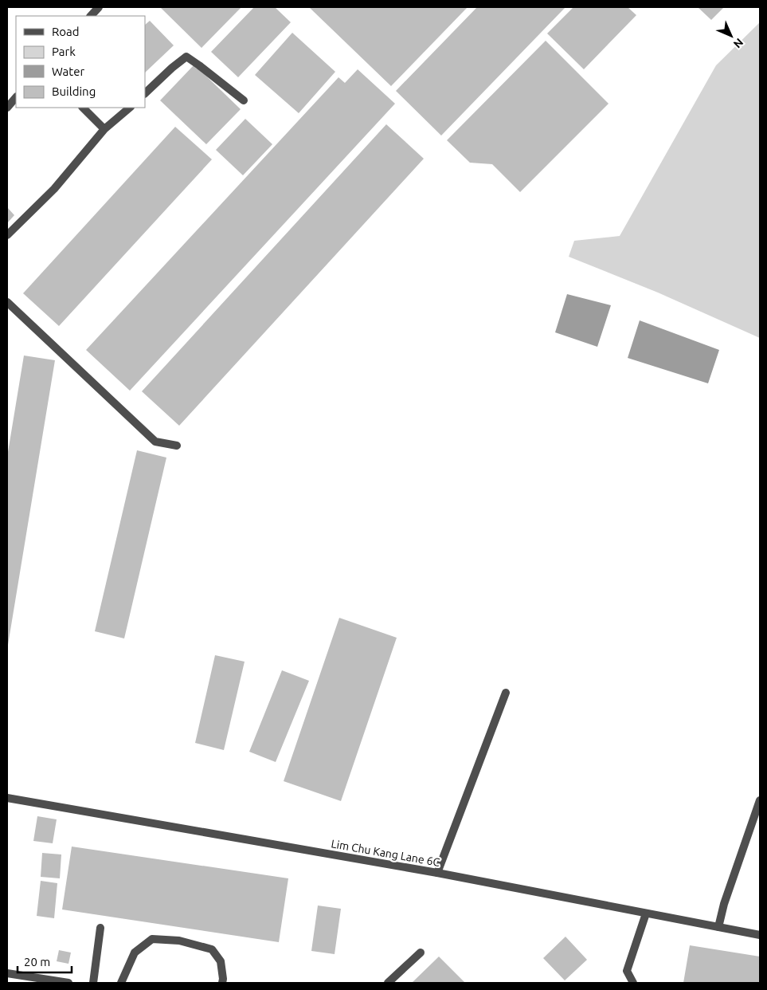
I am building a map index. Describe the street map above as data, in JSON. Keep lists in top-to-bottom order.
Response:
{
  "streets": {
    "street": ["Lim Chu Kang Lane 6C"]
  },
  "legend": [
    "Road",
    "Park",
    "Water",
    "Building"
  ],
  "scale_bar": "20 m",
  "north": "bottom right"
}
